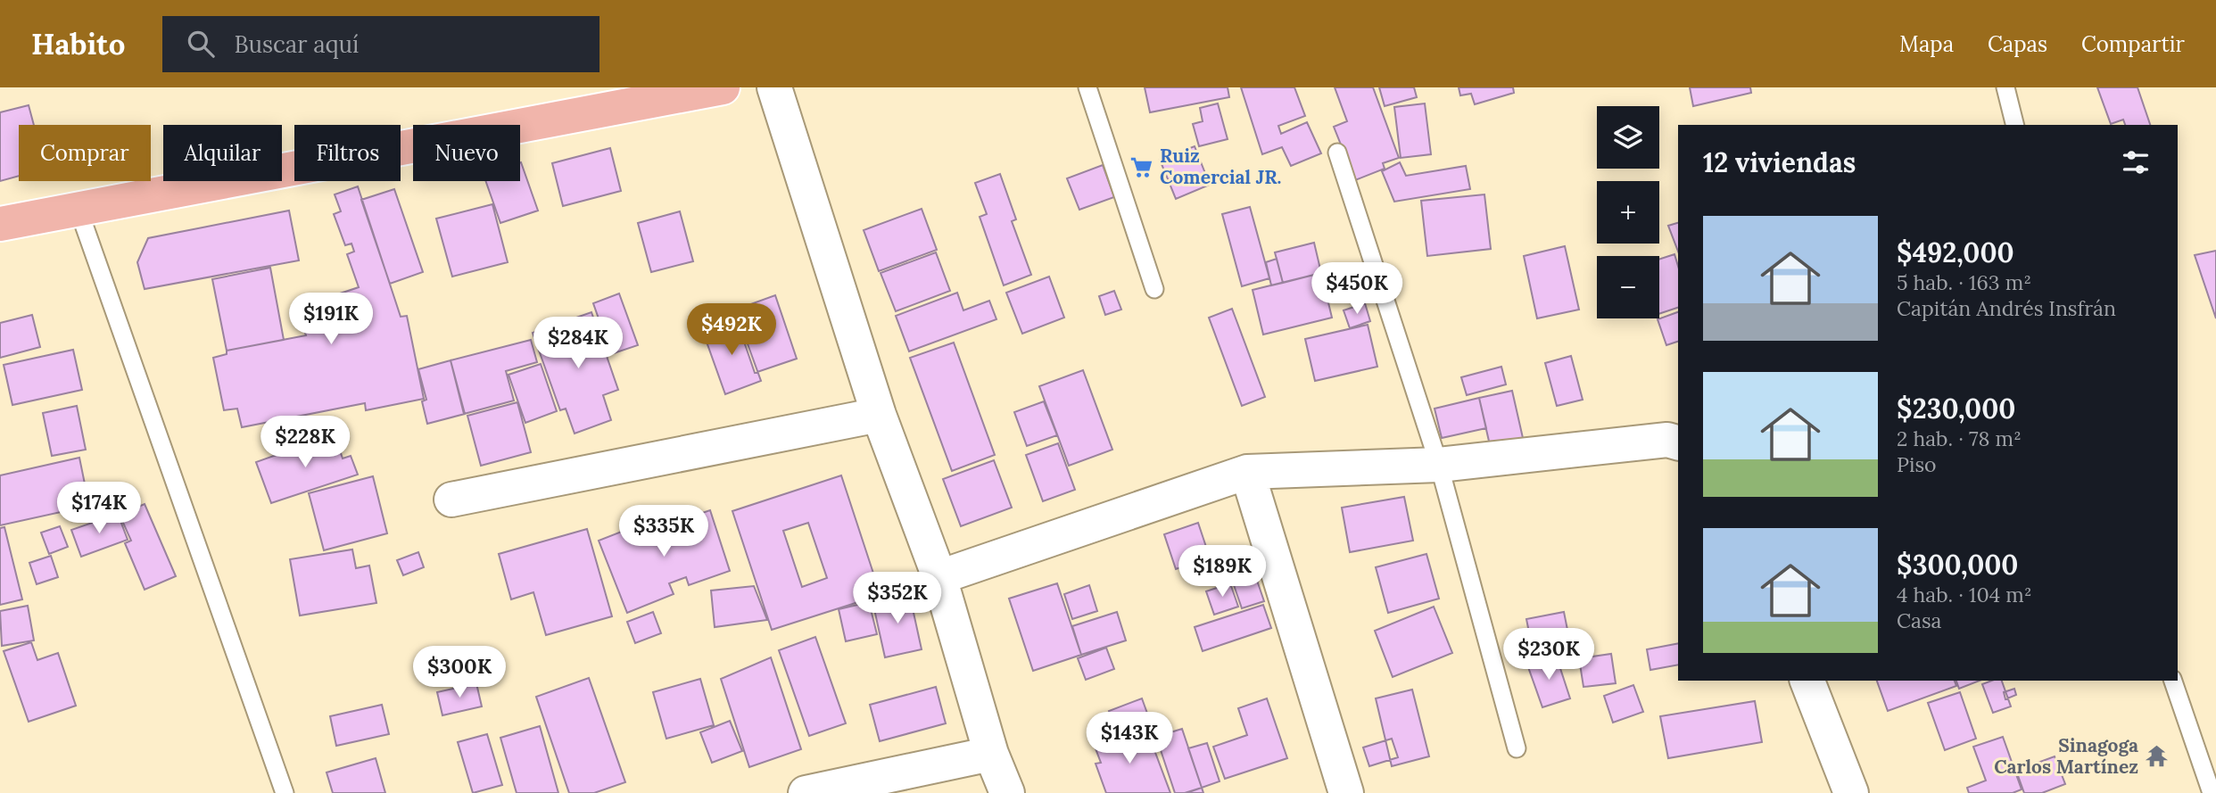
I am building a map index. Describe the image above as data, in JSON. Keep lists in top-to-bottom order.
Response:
{
  "places": {
    "supermarket": ["Ruiz Comercial JR."],
    "temple": ["Sinagoga Carlos Martínez"]
  },
  "page": {
    "header": "Habito",
    "search": "Buscar aquí",
    "nav": ["Mapa", "Capas", "Compartir"],
    "map_buttons": ["+", "−"],
    "chip": [
      "Comprar",
      "Alquilar",
      "Filtros",
      "Nuevo"
    ],
    "heading": "12 viviendas",
    "list": [
      {
        "name": "$492,000",
        "note": "5 hab. · 163 m² · Capitán Andrés Insfrán"
      },
      {
        "name": "$230,000",
        "note": "2 hab. · 78 m² · Piso"
      },
      {
        "name": "$300,000",
        "note": "4 hab. · 104 m² · Casa"
      }
    ],
    "price": [
      "$450K",
      "$191K",
      "$492K",
      "$284K",
      "$228K",
      "$174K",
      "$335K",
      "$189K",
      "$352K",
      "$230K",
      "$300K",
      "$143K"
    ]
  }
}
